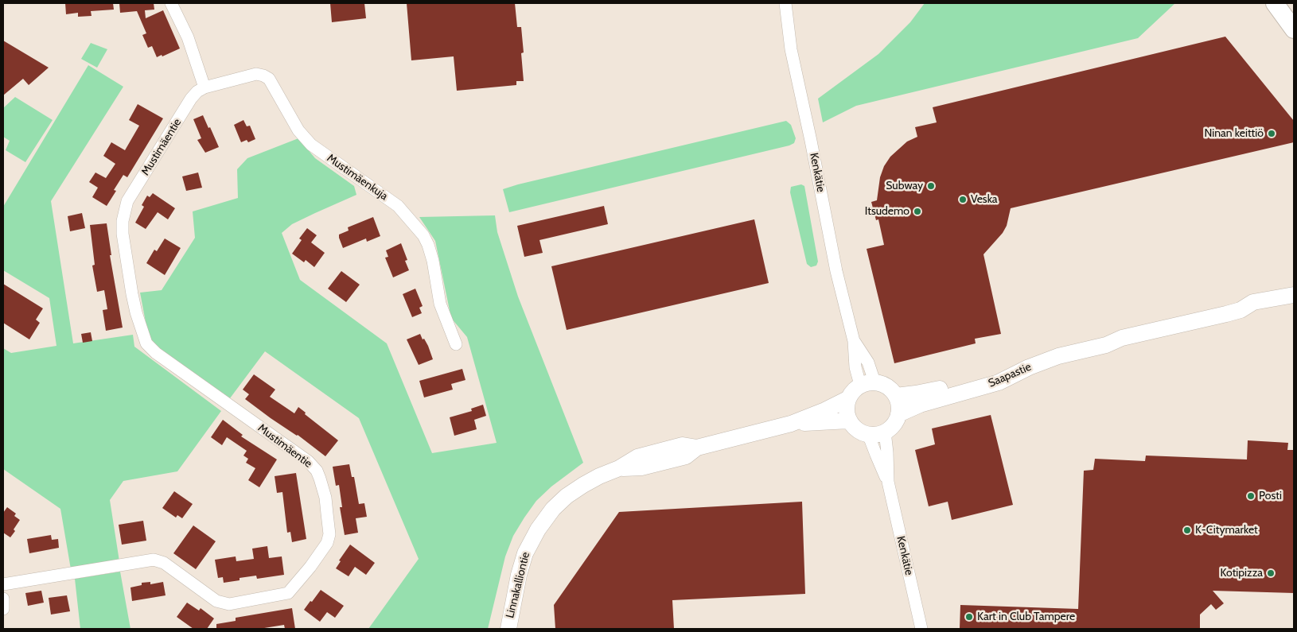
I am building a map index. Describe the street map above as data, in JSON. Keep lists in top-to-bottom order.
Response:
{
  "streets": {
    "main road": ["Saapastie", "Linnakalliontie"],
    "street": ["Mustimäentie", "Kenkätie", "Mustimäenkuja"]
  },
  "crossings": [
    ["Mustimäentie", "Mustimäenkuja"],
    ["Kenkätie", "Saapastie"]
  ],
  "places": [
    "Ninan keittiö",
    "Subway",
    "Veska",
    "Itsudemo",
    "Posti",
    "K-Citymarket",
    "Kotipizza",
    "Kart in Club Tampere"
  ]
}
